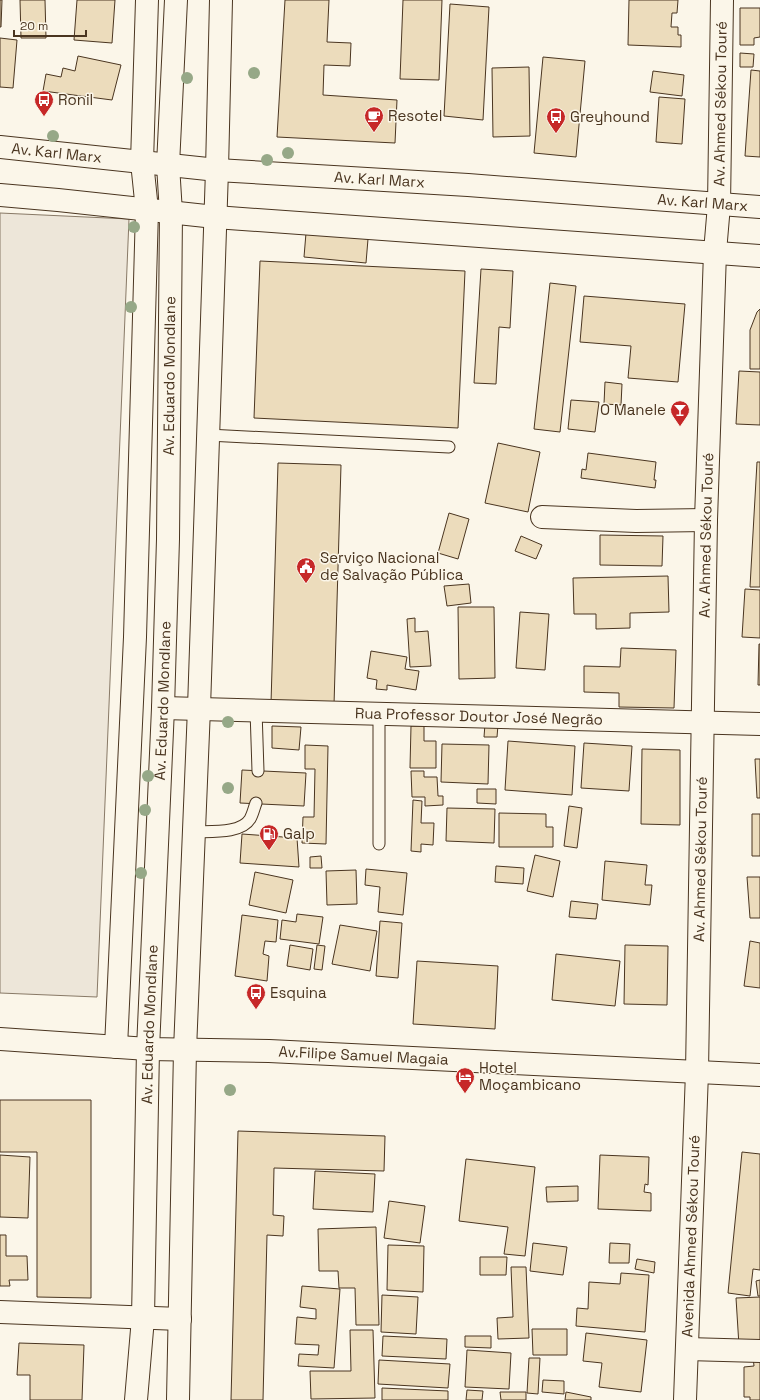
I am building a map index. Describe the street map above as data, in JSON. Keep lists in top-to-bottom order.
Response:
{
  "streets": {
    "street": [
      "Av. Ahmed Sékou Touré",
      "Av. Karl Marx",
      "Av. Eduardo Mondlane",
      "Rua Professor Doutor José Negrão",
      "Av.Filipe Samuel Magaia",
      "Avenida Ahmed Sékou Touré"
    ]
  },
  "crossings": [
    ["Av. Ahmed Sékou Touré", "Av. Karl Marx"],
    ["Av. Ahmed Sékou Touré", "Rua Professor Doutor José Negrão"],
    ["Av. Ahmed Sékou Touré", "Av.Filipe Samuel Magaia"],
    ["Av. Ahmed Sékou Touré", "Avenida Ahmed Sékou Touré"],
    ["Av. Karl Marx", "Av. Eduardo Mondlane"],
    ["Av. Eduardo Mondlane", "Rua Professor Doutor José Negrão"],
    ["Av. Eduardo Mondlane", "Av.Filipe Samuel Magaia"],
    ["Av.Filipe Samuel Magaia", "Avenida Ahmed Sékou Touré"]
  ],
  "places": {
    "bus stop": ["Ronil", "Greyhound", "Esquina"],
    "cafe": ["Resotel"],
    "bar": ["O Manele"],
    "public building": ["Serviço Nacional de Salvação Pública"],
    "fuel station": ["Galp"],
    "hotel": ["Hotel Moçambicano"]
  },
  "scale_bar": "20 m"
}
